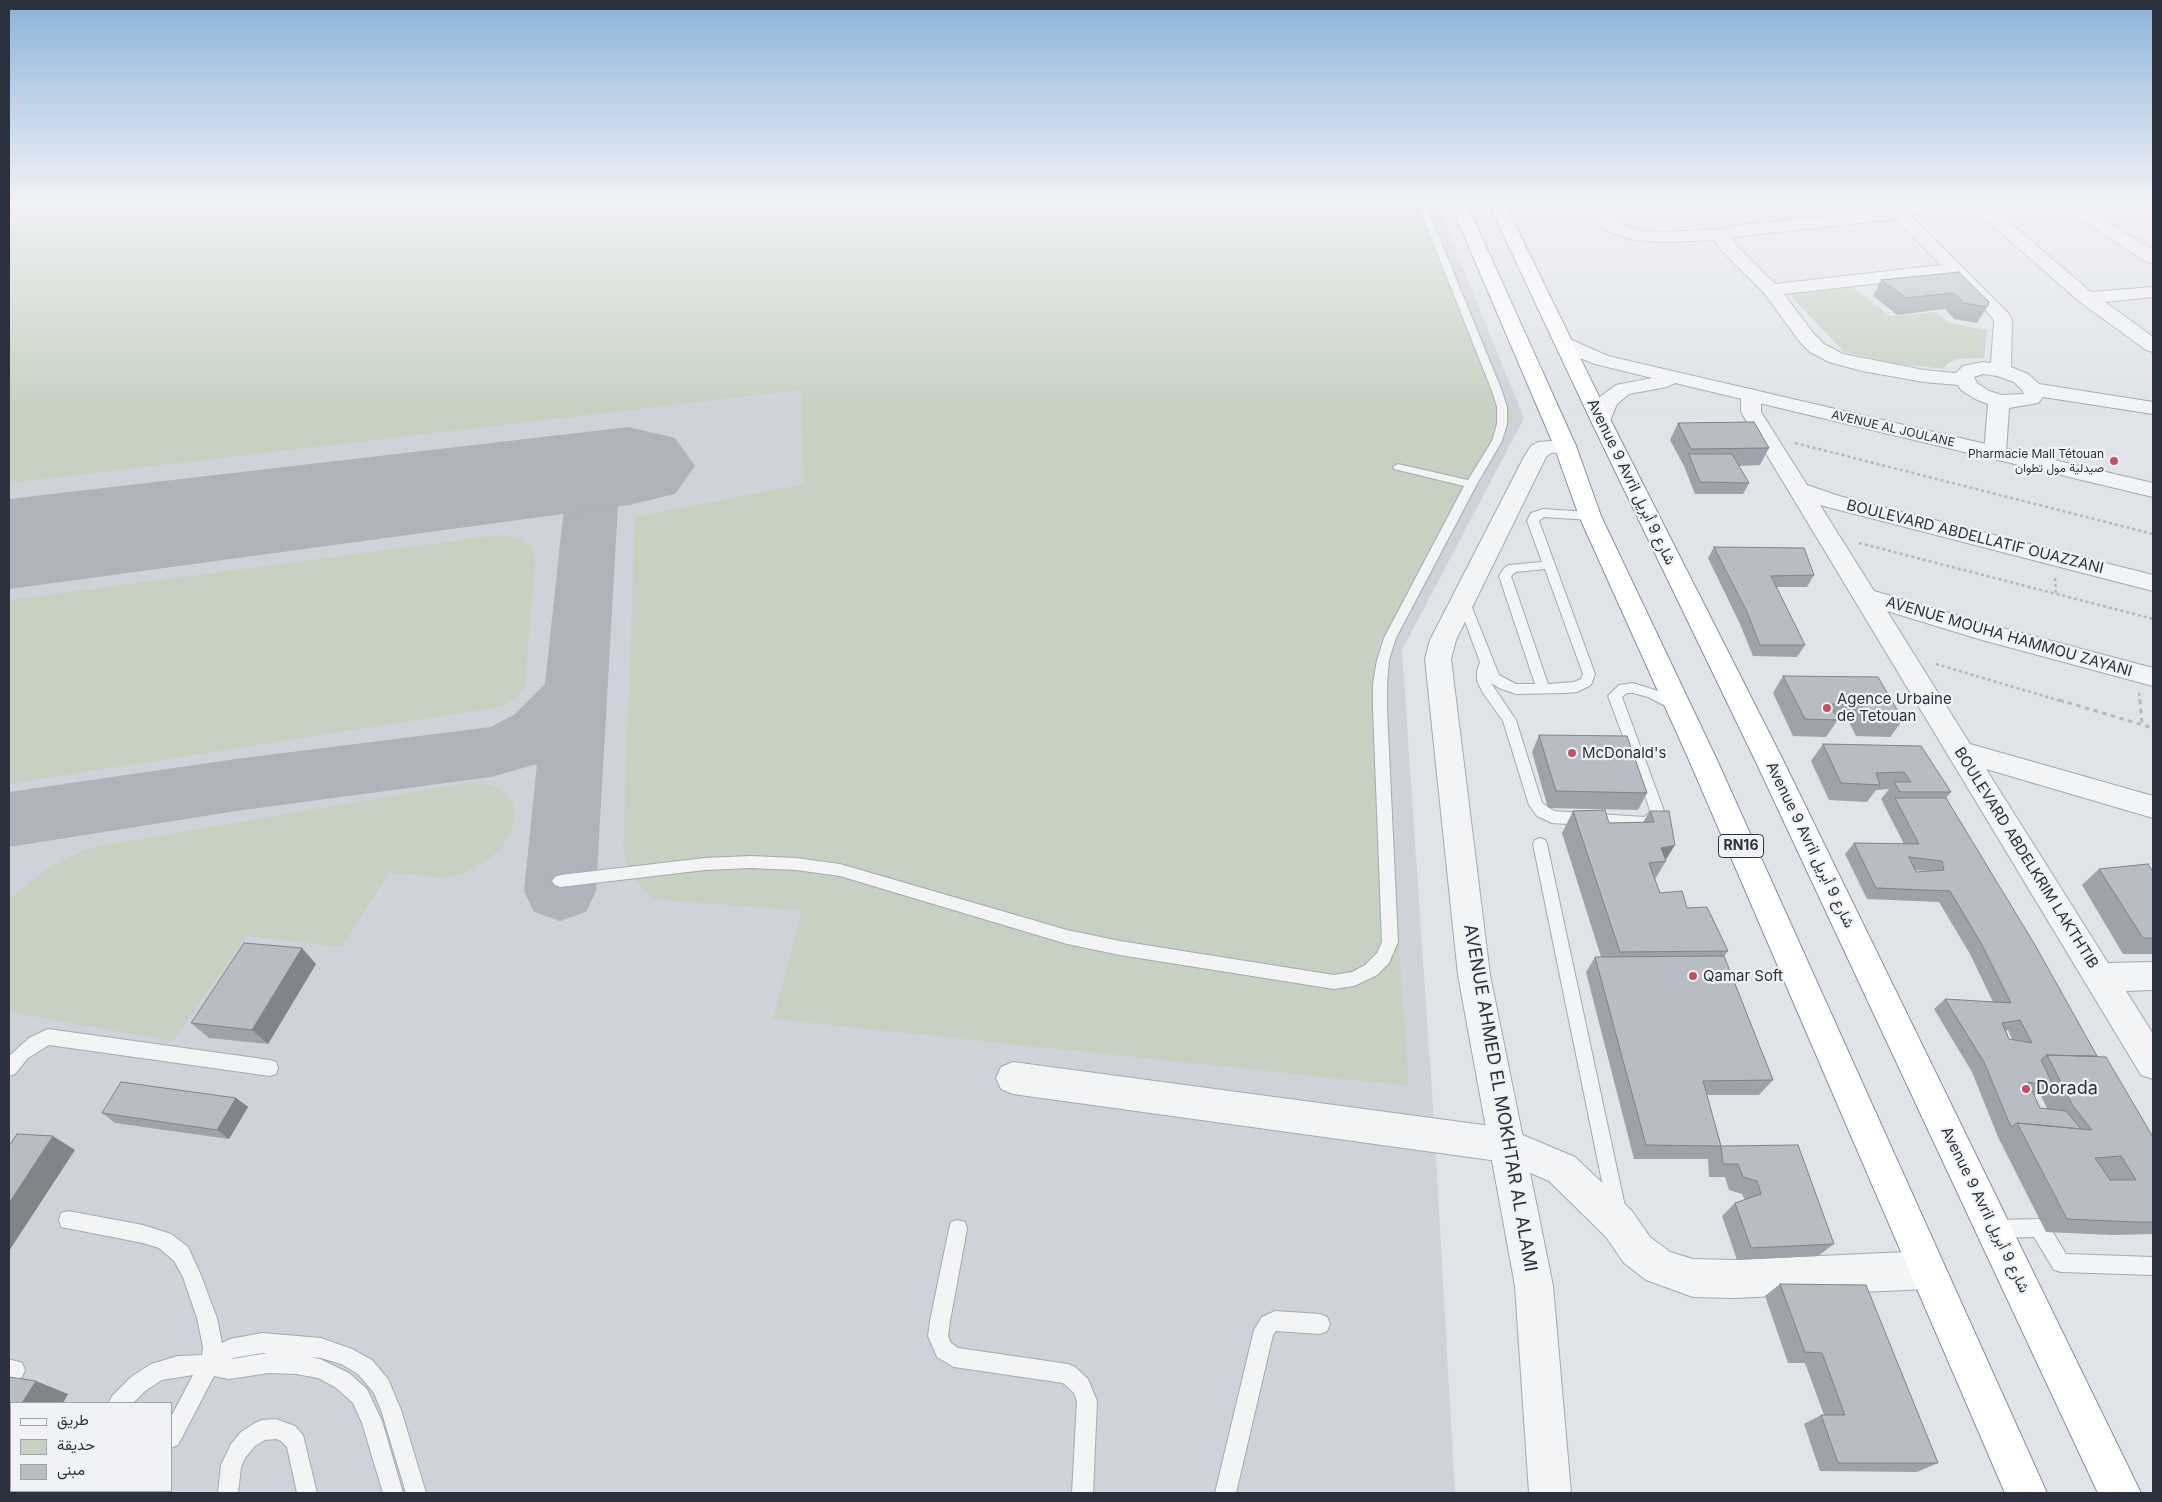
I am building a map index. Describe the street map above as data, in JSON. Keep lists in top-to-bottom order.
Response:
{
  "streets": {
    "highway": ["Avenue 9 Avril شارع 9 أبريل", "RN16"],
    "street": [
      "AVENUE AL JOULANE",
      "BOULEVARD ABDELLATIF OUAZZANI",
      "AVENUE MOUHA HAMMOU ZAYANI",
      "BOULEVARD ABDELKRIM LAKTHTIB",
      "AVENUE AHMED EL MOKHTAR AL ALAMI"
    ]
  },
  "crossings": [
    ["AVENUE AL JOULANE", "Avenue 9 Avril شارع 9 أبريل"],
    ["AVENUE AL JOULANE", "BOULEVARD ABDELKRIM LAKTHTIB"],
    ["BOULEVARD ABDELLATIF OUAZZANI", "BOULEVARD ABDELKRIM LAKTHTIB"],
    ["AVENUE MOUHA HAMMOU ZAYANI", "BOULEVARD ABDELKRIM LAKTHTIB"],
    ["RN16", "AVENUE AHMED EL MOKHTAR AL ALAMI"]
  ],
  "places": [
    "Pharmacie Mall Tétouan صيدلية مول تطوان",
    "Agence Urbaine de Tetouan",
    "McDonald's",
    "Qamar Soft",
    "Dorada"
  ],
  "legend": ["طريق", "حديقة", "مبنى"]
}
